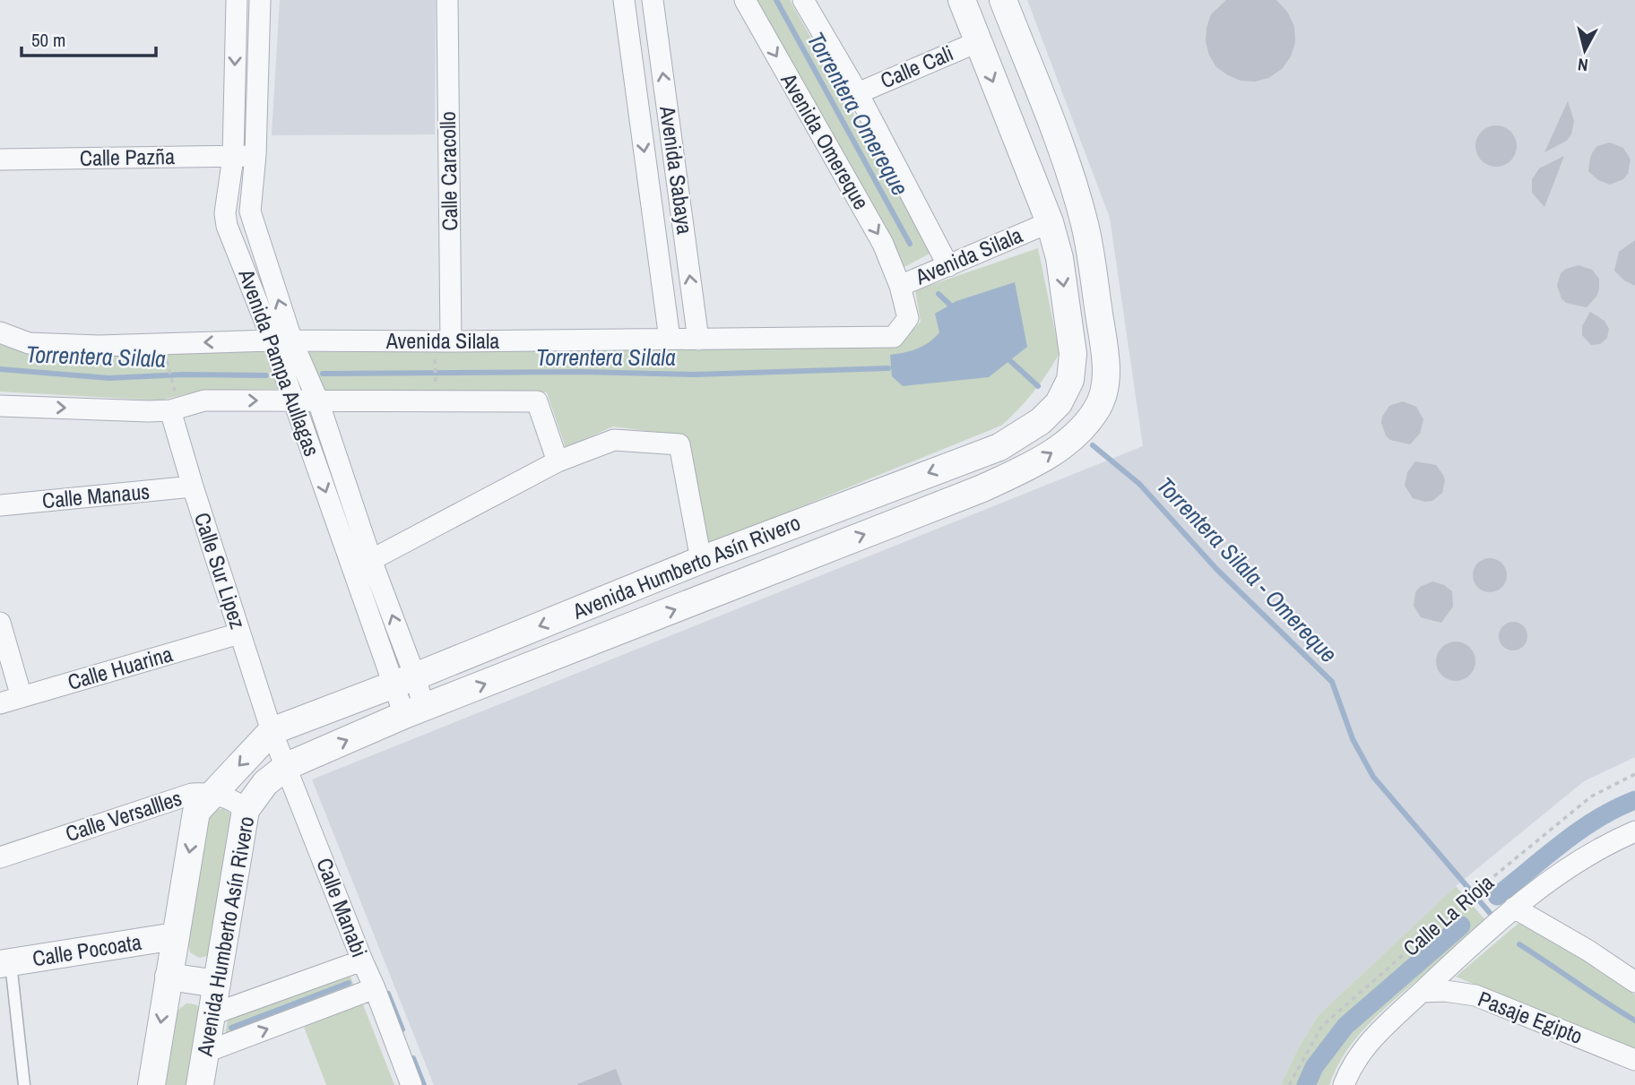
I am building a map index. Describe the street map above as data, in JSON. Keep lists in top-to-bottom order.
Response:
{
  "streets": {
    "street": [
      "Calle Cali",
      "Avenida Omereque",
      "Calle Pazña",
      "Avenida Sabaya",
      "Calle Caracollo",
      "Avenida Silala",
      "Avenida Pampa Aullagas",
      "Calle Manaus",
      "Avenida Humberto Asín Rivero",
      "Calle Sur Lipez",
      "Calle Huarina",
      "Calle Versallles",
      "Calle Manabi",
      "Calle La Rioja",
      "Calle Pocoata",
      "Pasaje Egipto"
    ]
  },
  "crossings": [
    ["Calle Cali", "Avenida Humberto Asín Rivero"],
    ["Avenida Omereque", "Avenida Silala"],
    ["Calle Pazña", "Avenida Pampa Aullagas"],
    ["Avenida Sabaya", "Avenida Silala"],
    ["Calle Caracollo", "Avenida Silala"],
    ["Avenida Silala", "Avenida Pampa Aullagas"],
    ["Avenida Silala", "Avenida Humberto Asín Rivero"],
    ["Avenida Pampa Aullagas", "Avenida Humberto Asín Rivero"],
    ["Calle Manaus", "Calle Sur Lipez"],
    ["Avenida Humberto Asín Rivero", "Calle Sur Lipez"],
    ["Avenida Humberto Asín Rivero", "Calle Versallles"],
    ["Avenida Humberto Asín Rivero", "Calle Manabi"],
    ["Avenida Humberto Asín Rivero", "Calle Pocoata"],
    ["Calle Sur Lipez", "Calle Huarina"],
    ["Calle Sur Lipez", "Calle Manabi"],
    ["Calle La Rioja", "Pasaje Egipto"]
  ],
  "water": ["Torrentera Omereque", "Torrentera Silala", "Torrentera Silala - Omereque"],
  "scale_bar": "50 m",
  "north": "bottom"
}
